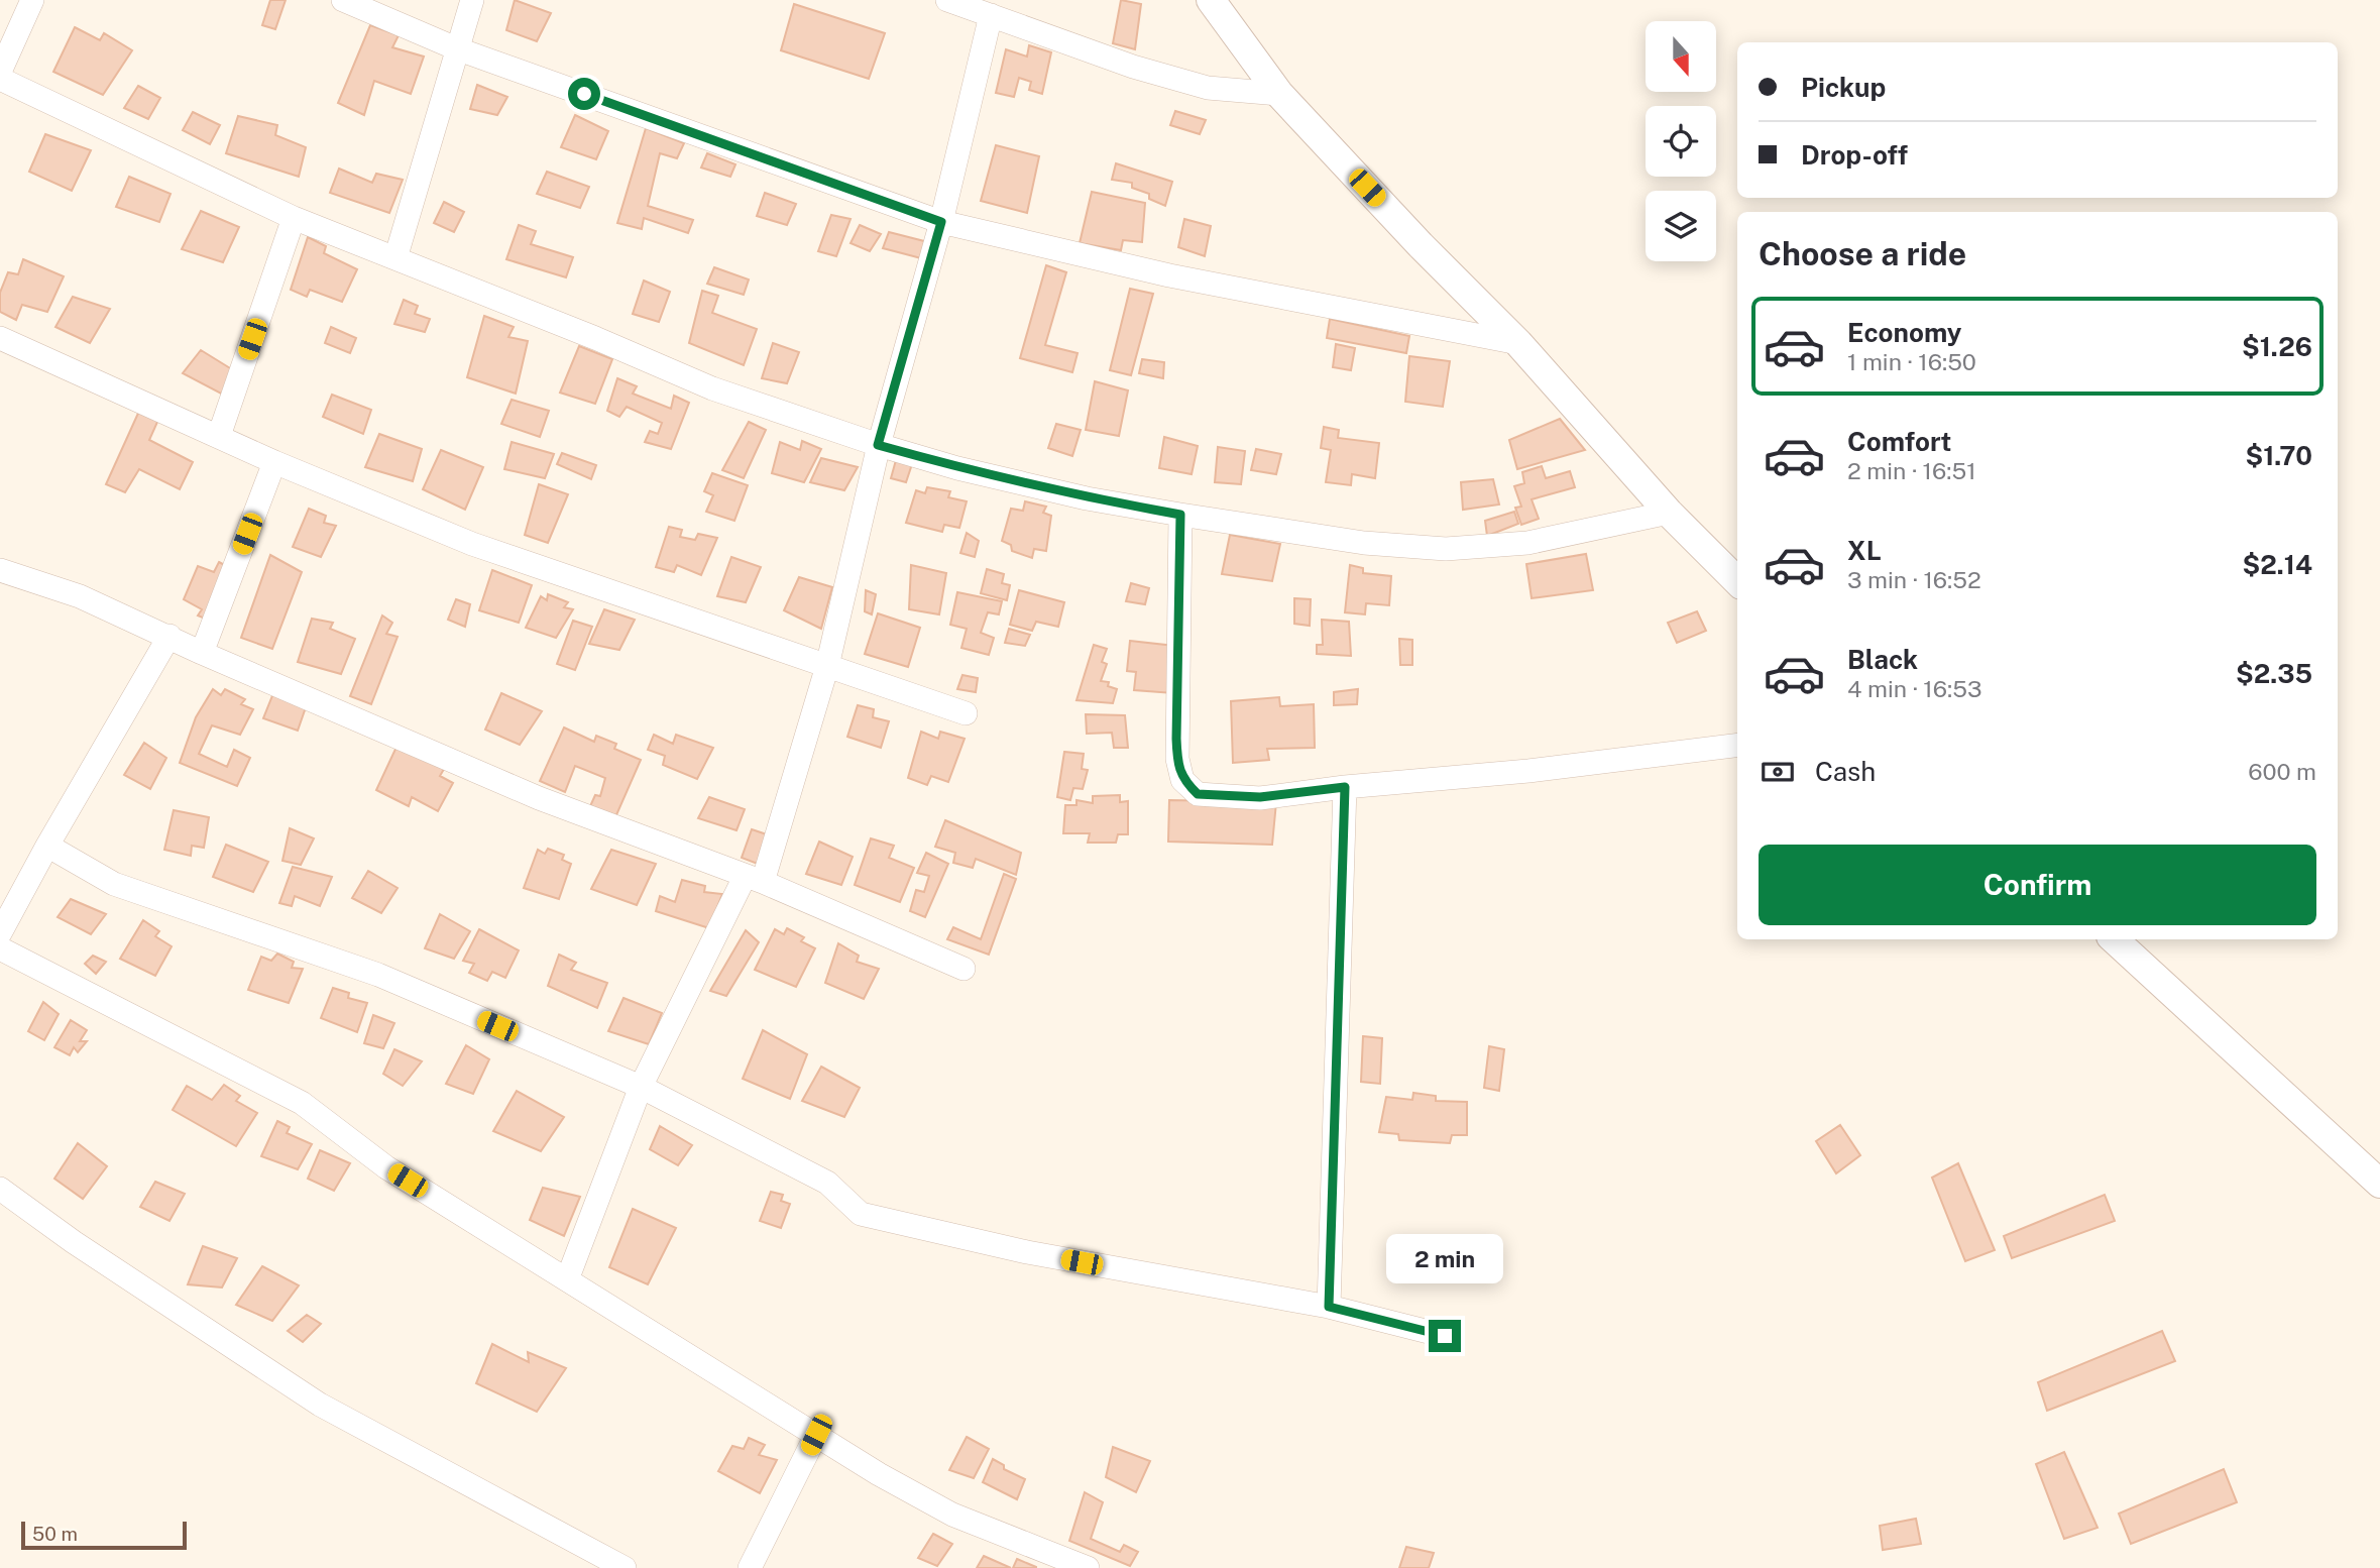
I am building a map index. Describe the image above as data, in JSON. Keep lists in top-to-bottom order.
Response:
{
  "scale_bar": "50 m",
  "north": "bottom",
  "page": {
    "banner": ["Pickup", "Drop-off"],
    "heading": "Choose a ride",
    "list": [
      {
        "name": "Economy",
        "note": "1 min · 16:50",
        "value": "$1.26"
      },
      {
        "name": "Comfort",
        "note": "2 min · 16:51",
        "value": "$1.70"
      },
      {
        "name": "XL",
        "note": "3 min · 16:52",
        "value": "$2.14"
      },
      {
        "name": "Black",
        "note": "4 min · 16:53",
        "value": "$2.35"
      }
    ],
    "pay": ["Cash", "600 m"],
    "buttons": "Confirm",
    "bubble": "2 min",
    "scale": "50 m"
  }
}
